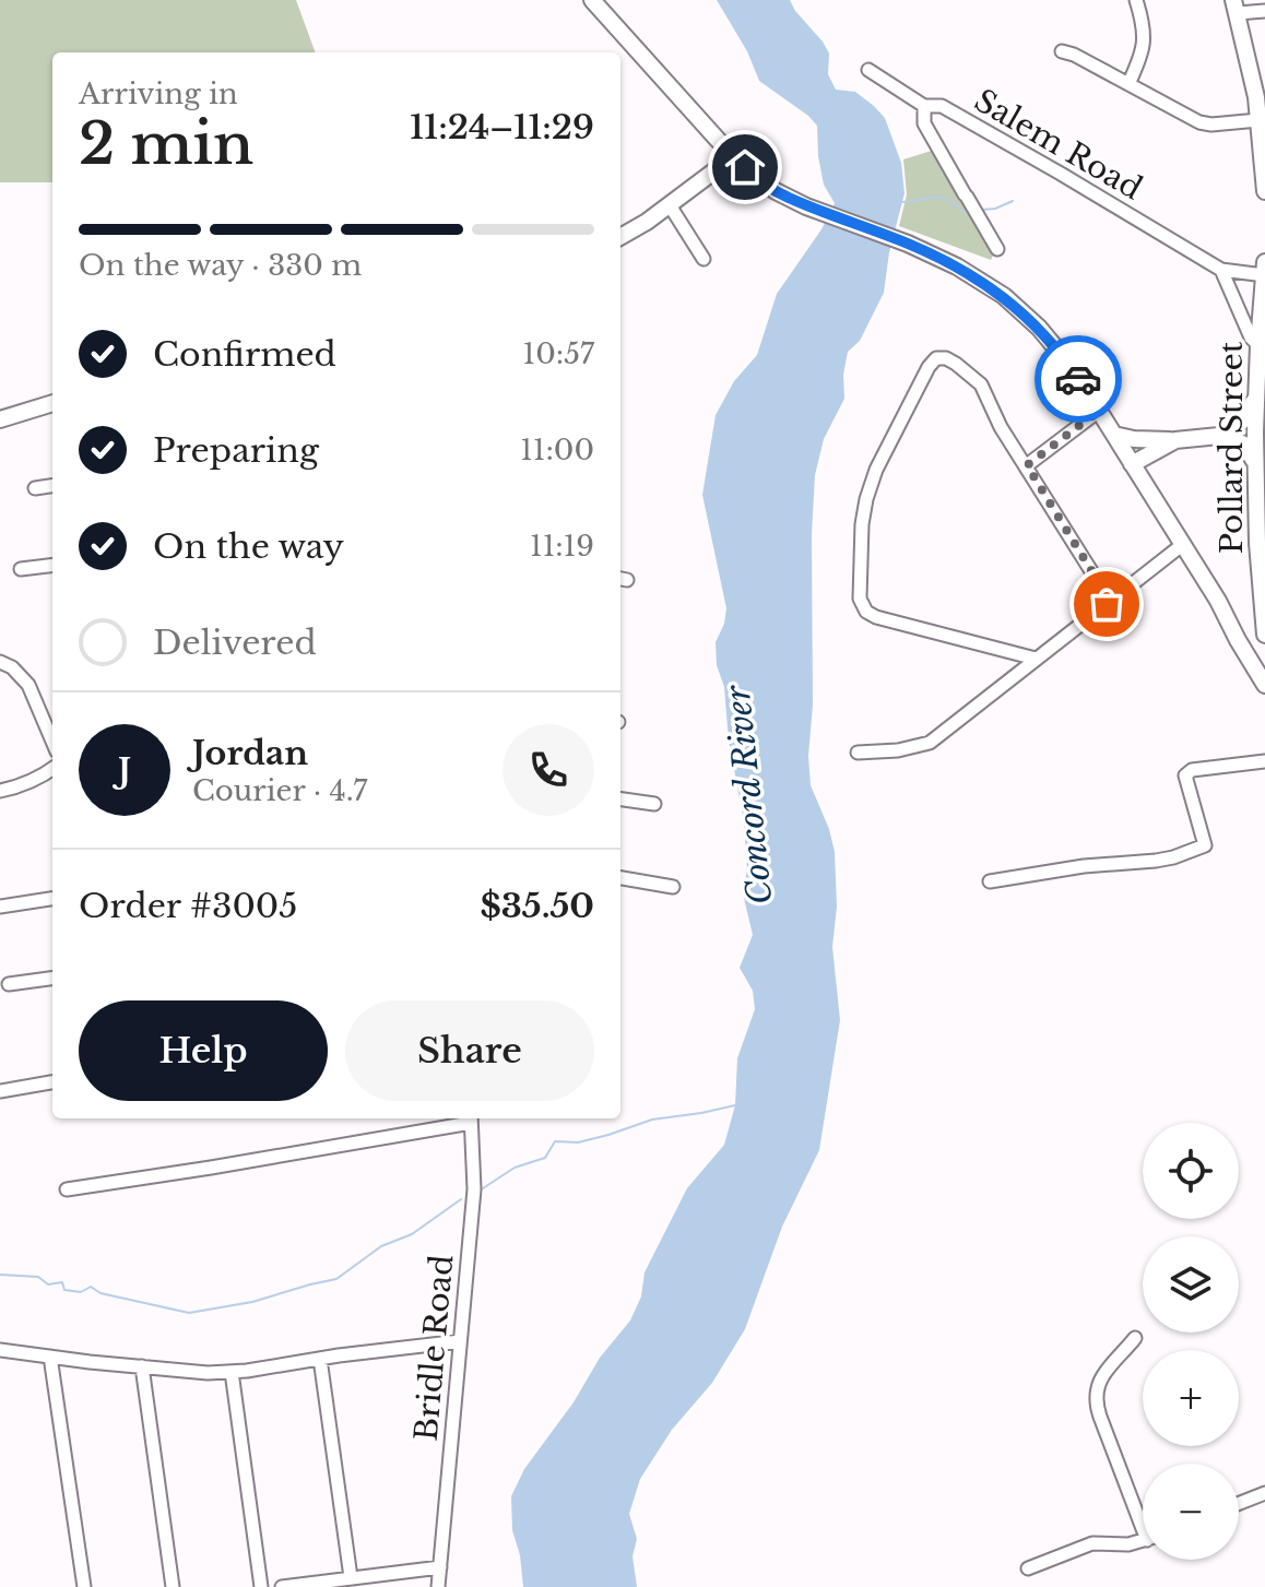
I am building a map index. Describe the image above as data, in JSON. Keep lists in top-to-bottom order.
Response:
{
  "streets": {
    "main road": ["Pollard Street"],
    "street": ["Salem Road", "Bridle Road"]
  },
  "crossings": [
    ["Salem Road", "Pollard Street"]
  ],
  "water": ["Concord River"],
  "page": {
    "heading": ["2 min", "Arriving in", "11:24–11:29"],
    "panel": [
      "Jordan",
      "Courier · 4.7",
      "Order #3005",
      "$35.50"
    ],
    "bar": "On the way · 330 m",
    "list": [
      ["Confirmed", "10:57"],
      ["Preparing", "11:00"],
      ["On the way", "11:19"],
      "Delivered"
    ],
    "round": "J",
    "buttons": ["Help", "Share"],
    "map_buttons": ["+", "−"]
  }
}
